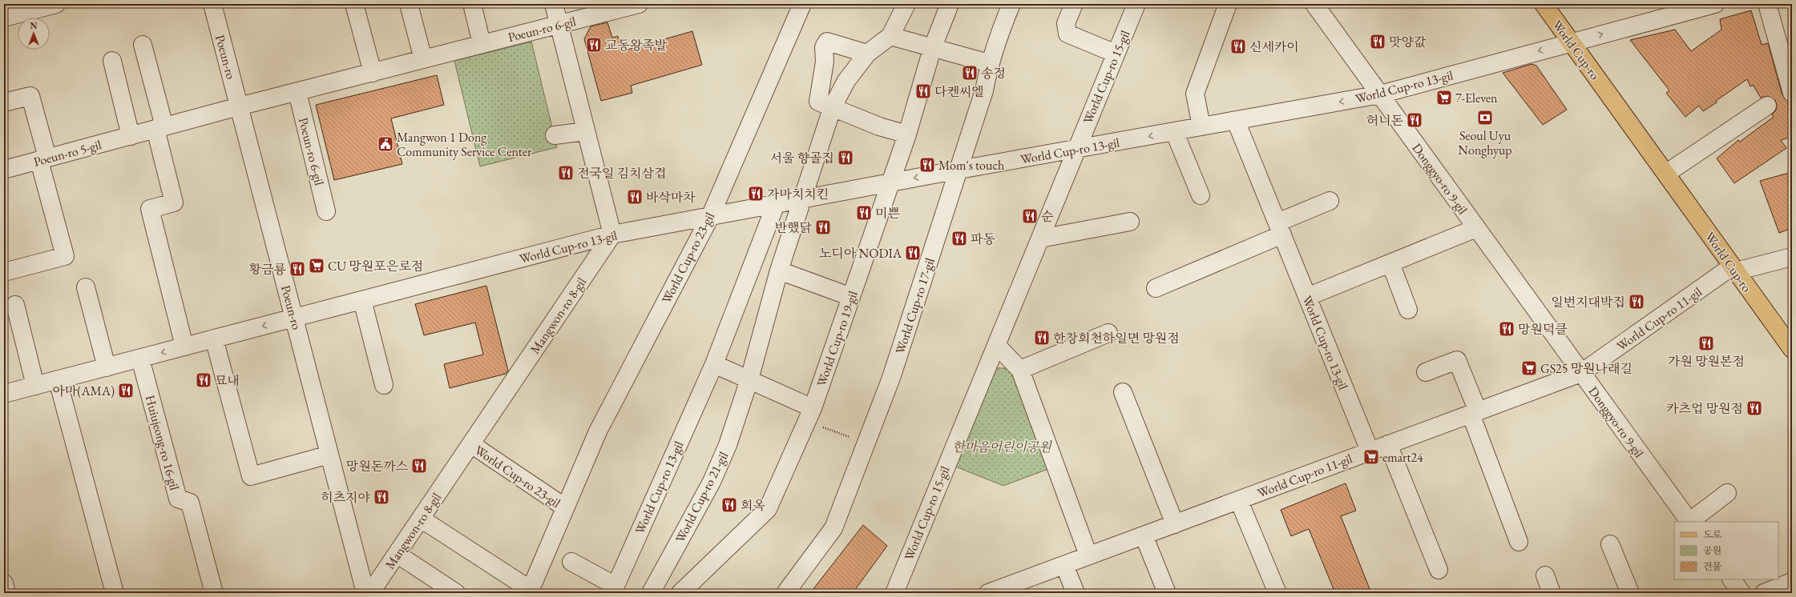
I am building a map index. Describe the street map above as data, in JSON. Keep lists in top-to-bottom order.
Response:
{
  "streets": {
    "main road": ["World Cup-ro"],
    "street": [
      "Poeun-ro 6-gil",
      "Poeun-ro",
      "World Cup-ro 15-gil",
      "World Cup-ro 13-gil",
      "Poeun-ro 5-gil",
      "Donggyo-ro 9-gil",
      "World Cup-ro 23-gil",
      "World Cup-ro 17-gil",
      "Mangwon-ro 8-gil",
      "World Cup-ro 11-gil",
      "World Cup-ro 19-gil",
      "Huiujeong-ro 16-gil",
      "World Cup-ro 21-gil"
    ]
  },
  "crossings": [
    ["Poeun-ro 6-gil", "Poeun-ro"],
    ["Poeun-ro 6-gil", "Poeun-ro 5-gil"],
    ["World Cup-ro", "World Cup-ro 13-gil"],
    ["World Cup-ro", "World Cup-ro 11-gil"],
    ["Poeun-ro", "World Cup-ro 13-gil"],
    ["Poeun-ro", "Poeun-ro 5-gil"],
    ["World Cup-ro 15-gil", "World Cup-ro 13-gil"],
    ["World Cup-ro 13-gil", "Donggyo-ro 9-gil"],
    ["World Cup-ro 13-gil", "World Cup-ro 23-gil"],
    ["World Cup-ro 13-gil", "World Cup-ro 17-gil"],
    ["World Cup-ro 13-gil", "Mangwon-ro 8-gil"],
    ["World Cup-ro 13-gil", "World Cup-ro 11-gil"],
    ["World Cup-ro 13-gil", "World Cup-ro 19-gil"],
    ["World Cup-ro 13-gil", "World Cup-ro 21-gil"],
    ["Donggyo-ro 9-gil", "World Cup-ro 11-gil"],
    ["World Cup-ro 23-gil", "Mangwon-ro 8-gil"]
  ],
  "parks": ["한마음어린이공원"],
  "places": {
    "restaurant": [
      "맛양값",
      "교동왕족발",
      "신세카이",
      "송정",
      "다켄씨엘",
      "허니돈",
      "서울 향골집",
      "Mom's touch",
      "전국일 김치삼겹",
      "가마치치킨",
      "바삭마차",
      "미쁜",
      "순",
      "반했닭",
      "파동",
      "노디아 NODIA",
      "황금룡",
      "일번지대박집",
      "망원덕클",
      "한창희천하일면 망원점",
      "가원 망원본점",
      "묘내",
      "아마(AMA)",
      "카츠업 망원점",
      "망원돈까스",
      "히츠지야",
      "희옥"
    ],
    "supermarket": [
      "7-Eleven",
      "CU 망원포은로점",
      "GS25 망원나래길",
      "emart24"
    ],
    "bank": ["Seoul Uyu Nonghyup"],
    "public building": ["Mangwon 1 Dong Community Service Center"]
  },
  "legend": ["도로", "공원", "건물"],
  "north": "top"
}
